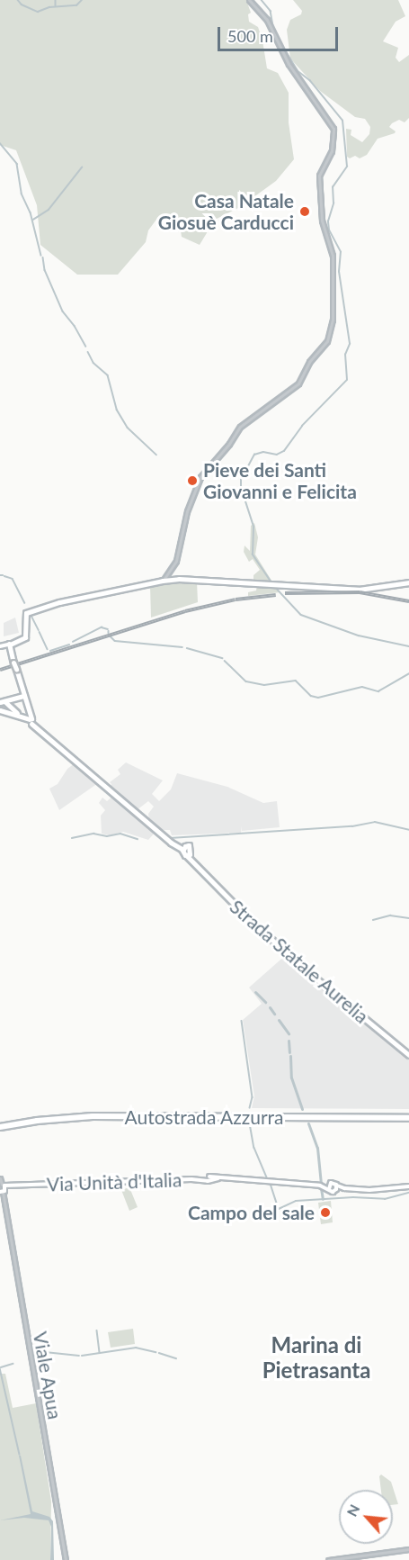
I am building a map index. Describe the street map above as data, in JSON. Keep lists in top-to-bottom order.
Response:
{
  "streets": {
    "highway": ["Autostrada Azzurra"],
    "main road": ["Strada Statale Aurelia", "Via Unità d'Italia"],
    "street": ["Viale Apua"]
  },
  "crossings": [
    ["Via Unità d'Italia", "Viale Apua"]
  ],
  "districts": ["Marina di Pietrasanta"],
  "places": ["Casa Natale Giosuè Carducci", "Pieve dei Santi Giovanni e Felicita", "Campo del sale"],
  "scale_bar": "500 m",
  "north": "top left"
}
